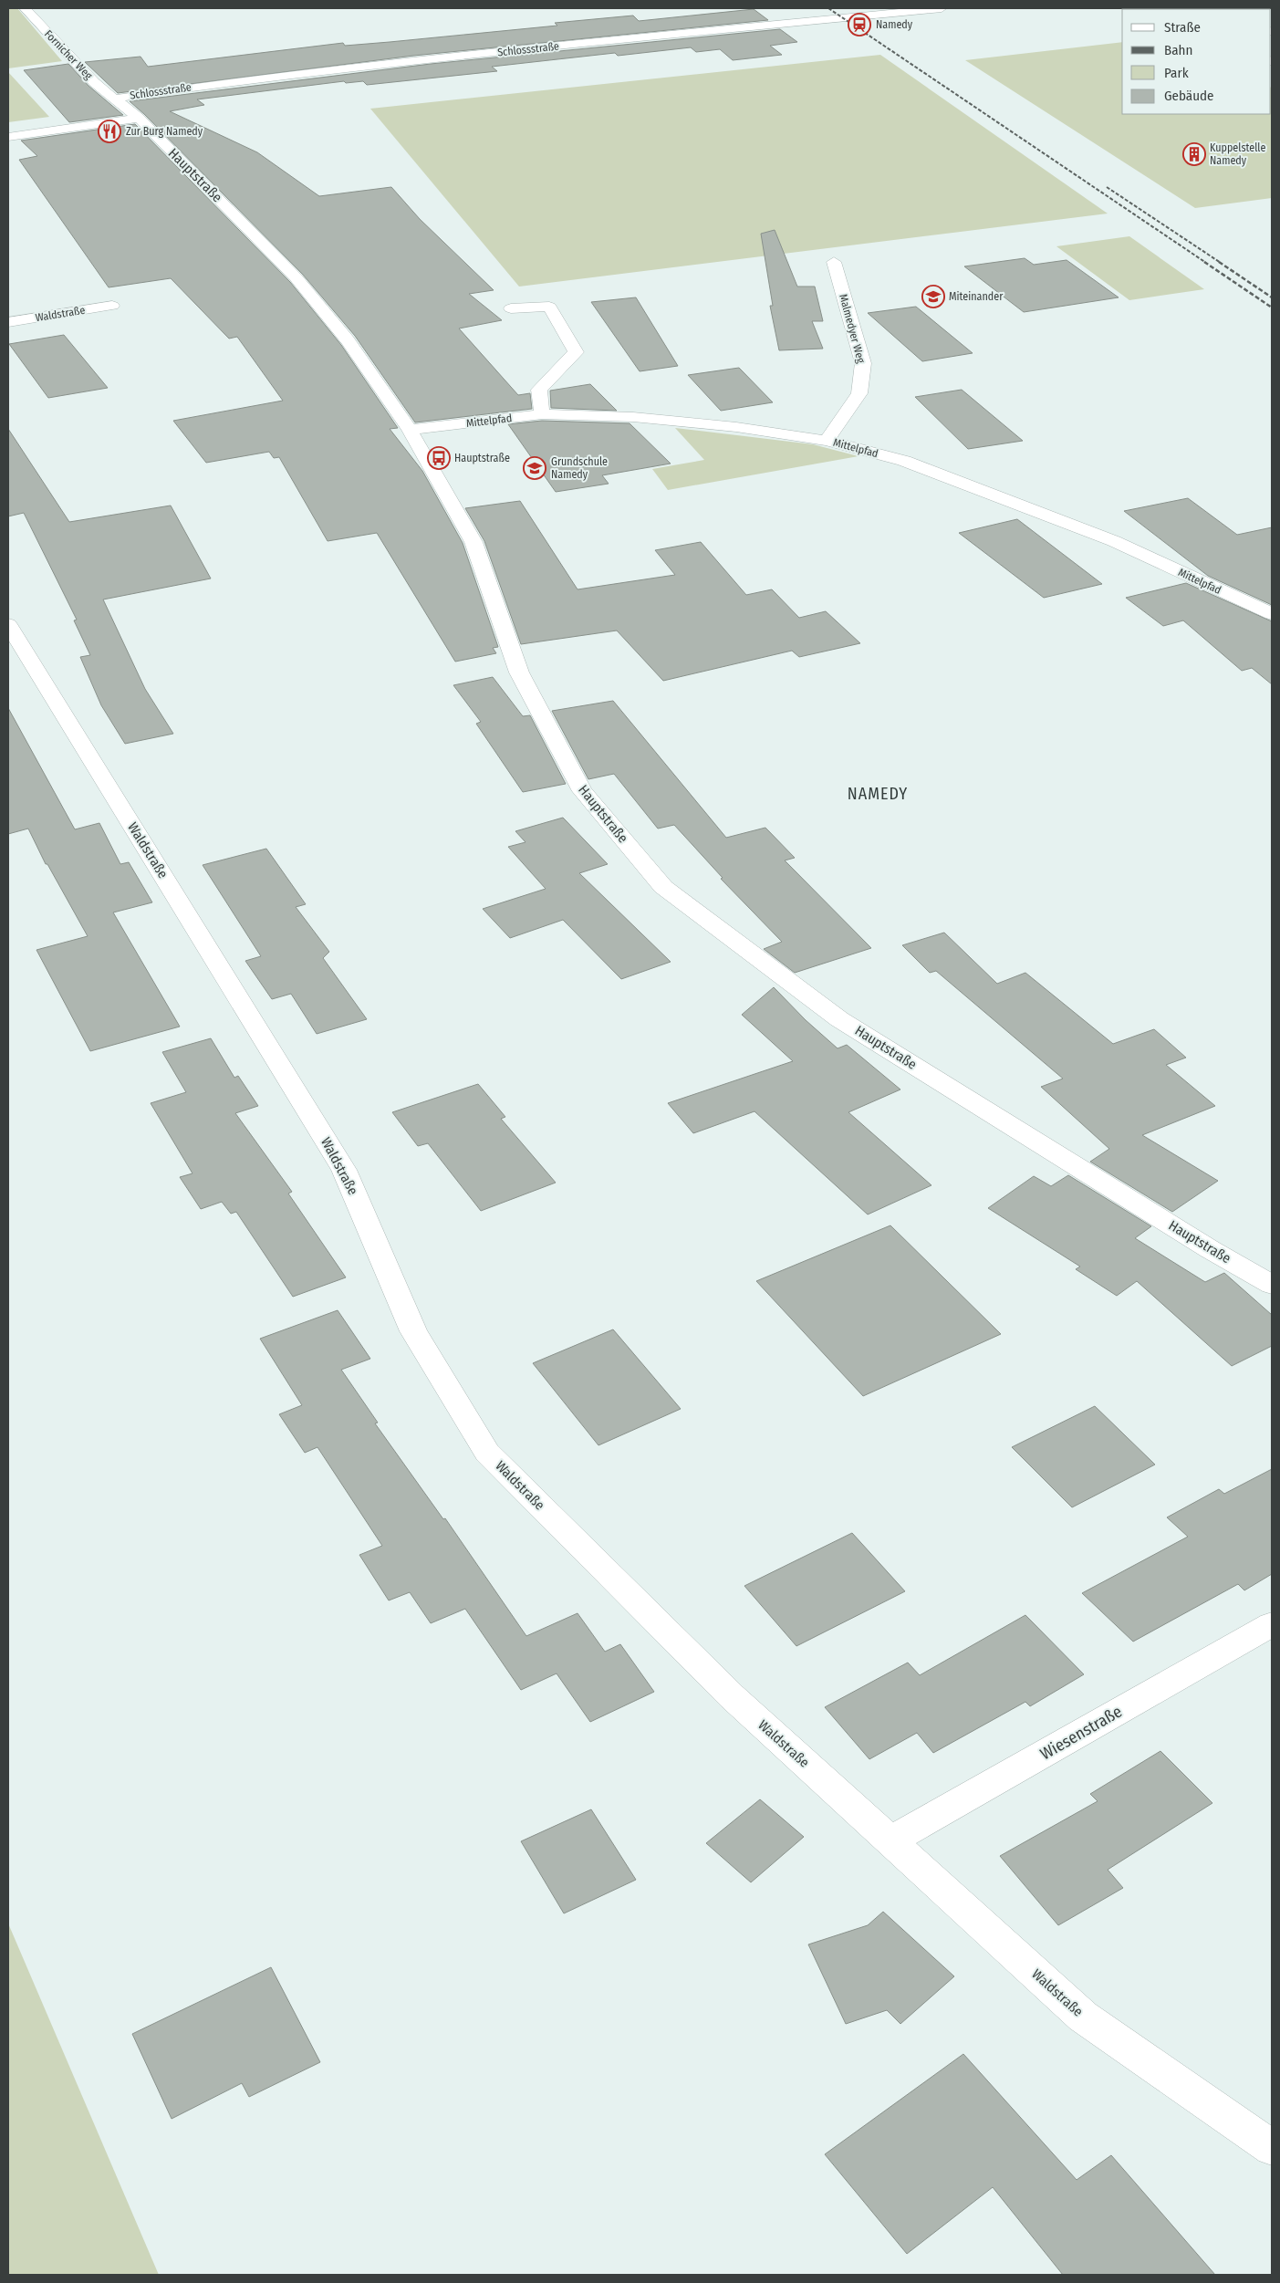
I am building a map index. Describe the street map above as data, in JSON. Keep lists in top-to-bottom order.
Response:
{
  "streets": {
    "main road": [
      "Schlossstraße",
      "Fornicher Weg",
      "Hauptstraße",
      "Waldstraße",
      "Malmedyer Weg",
      "Mittelpfad",
      "Wiesenstraße"
    ]
  },
  "crossings": [
    ["Schlossstraße", "Fornicher Weg"],
    ["Schlossstraße", "Hauptstraße"],
    ["Fornicher Weg", "Hauptstraße"],
    ["Hauptstraße", "Mittelpfad"],
    ["Waldstraße", "Wiesenstraße"],
    ["Malmedyer Weg", "Mittelpfad"]
  ],
  "districts": ["NAMEDY"],
  "places": {
    "station": ["Namedy"],
    "restaurant": ["Zur Burg Namedy"],
    "building": ["Kuppelstelle Namedy"],
    "school or university": ["Miteinander", "Grundschule Namedy"],
    "bus stop": ["Hauptstraße"]
  },
  "legend": [
    "Straße",
    "Bahn",
    "Park",
    "Gebäude"
  ]
}
